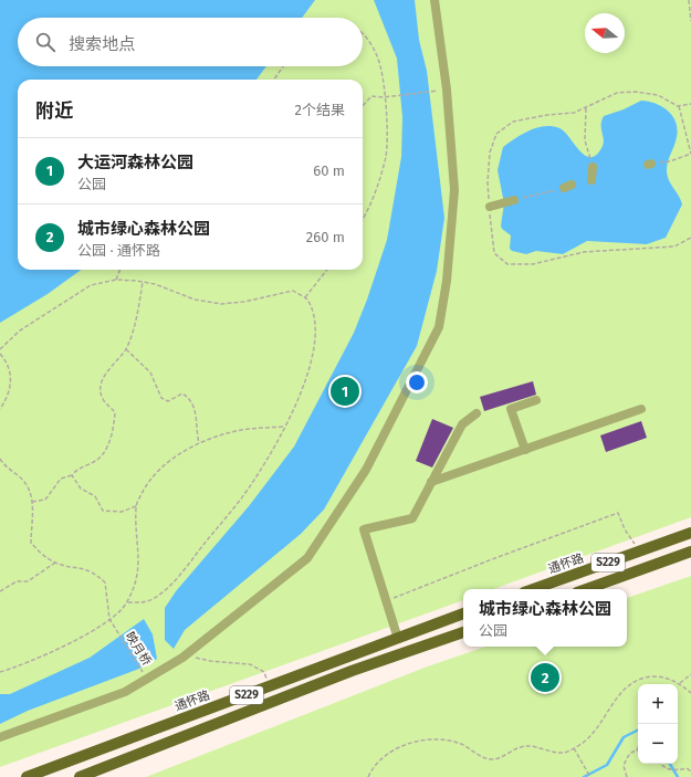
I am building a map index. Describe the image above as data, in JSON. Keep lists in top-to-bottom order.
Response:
{
  "streets": {
    "main road": ["S229", "通怀路"],
    "path": ["映月桥"]
  },
  "north": "left",
  "page": {
    "search": "搜索地点",
    "heading": ["附近", "2个结果"],
    "list": [
      {
        "mark": "1",
        "name": "大运河森林公园",
        "note": "公园",
        "value": "60 m"
      },
      {
        "mark": "2",
        "name": "城市绿心森林公园",
        "note": "公园 · 通怀路",
        "value": "260 m"
      }
    ],
    "pins": ["1", "2"],
    "popup": ["城市绿心森林公园", "公园"],
    "map_buttons": ["+", "−"]
  }
}
